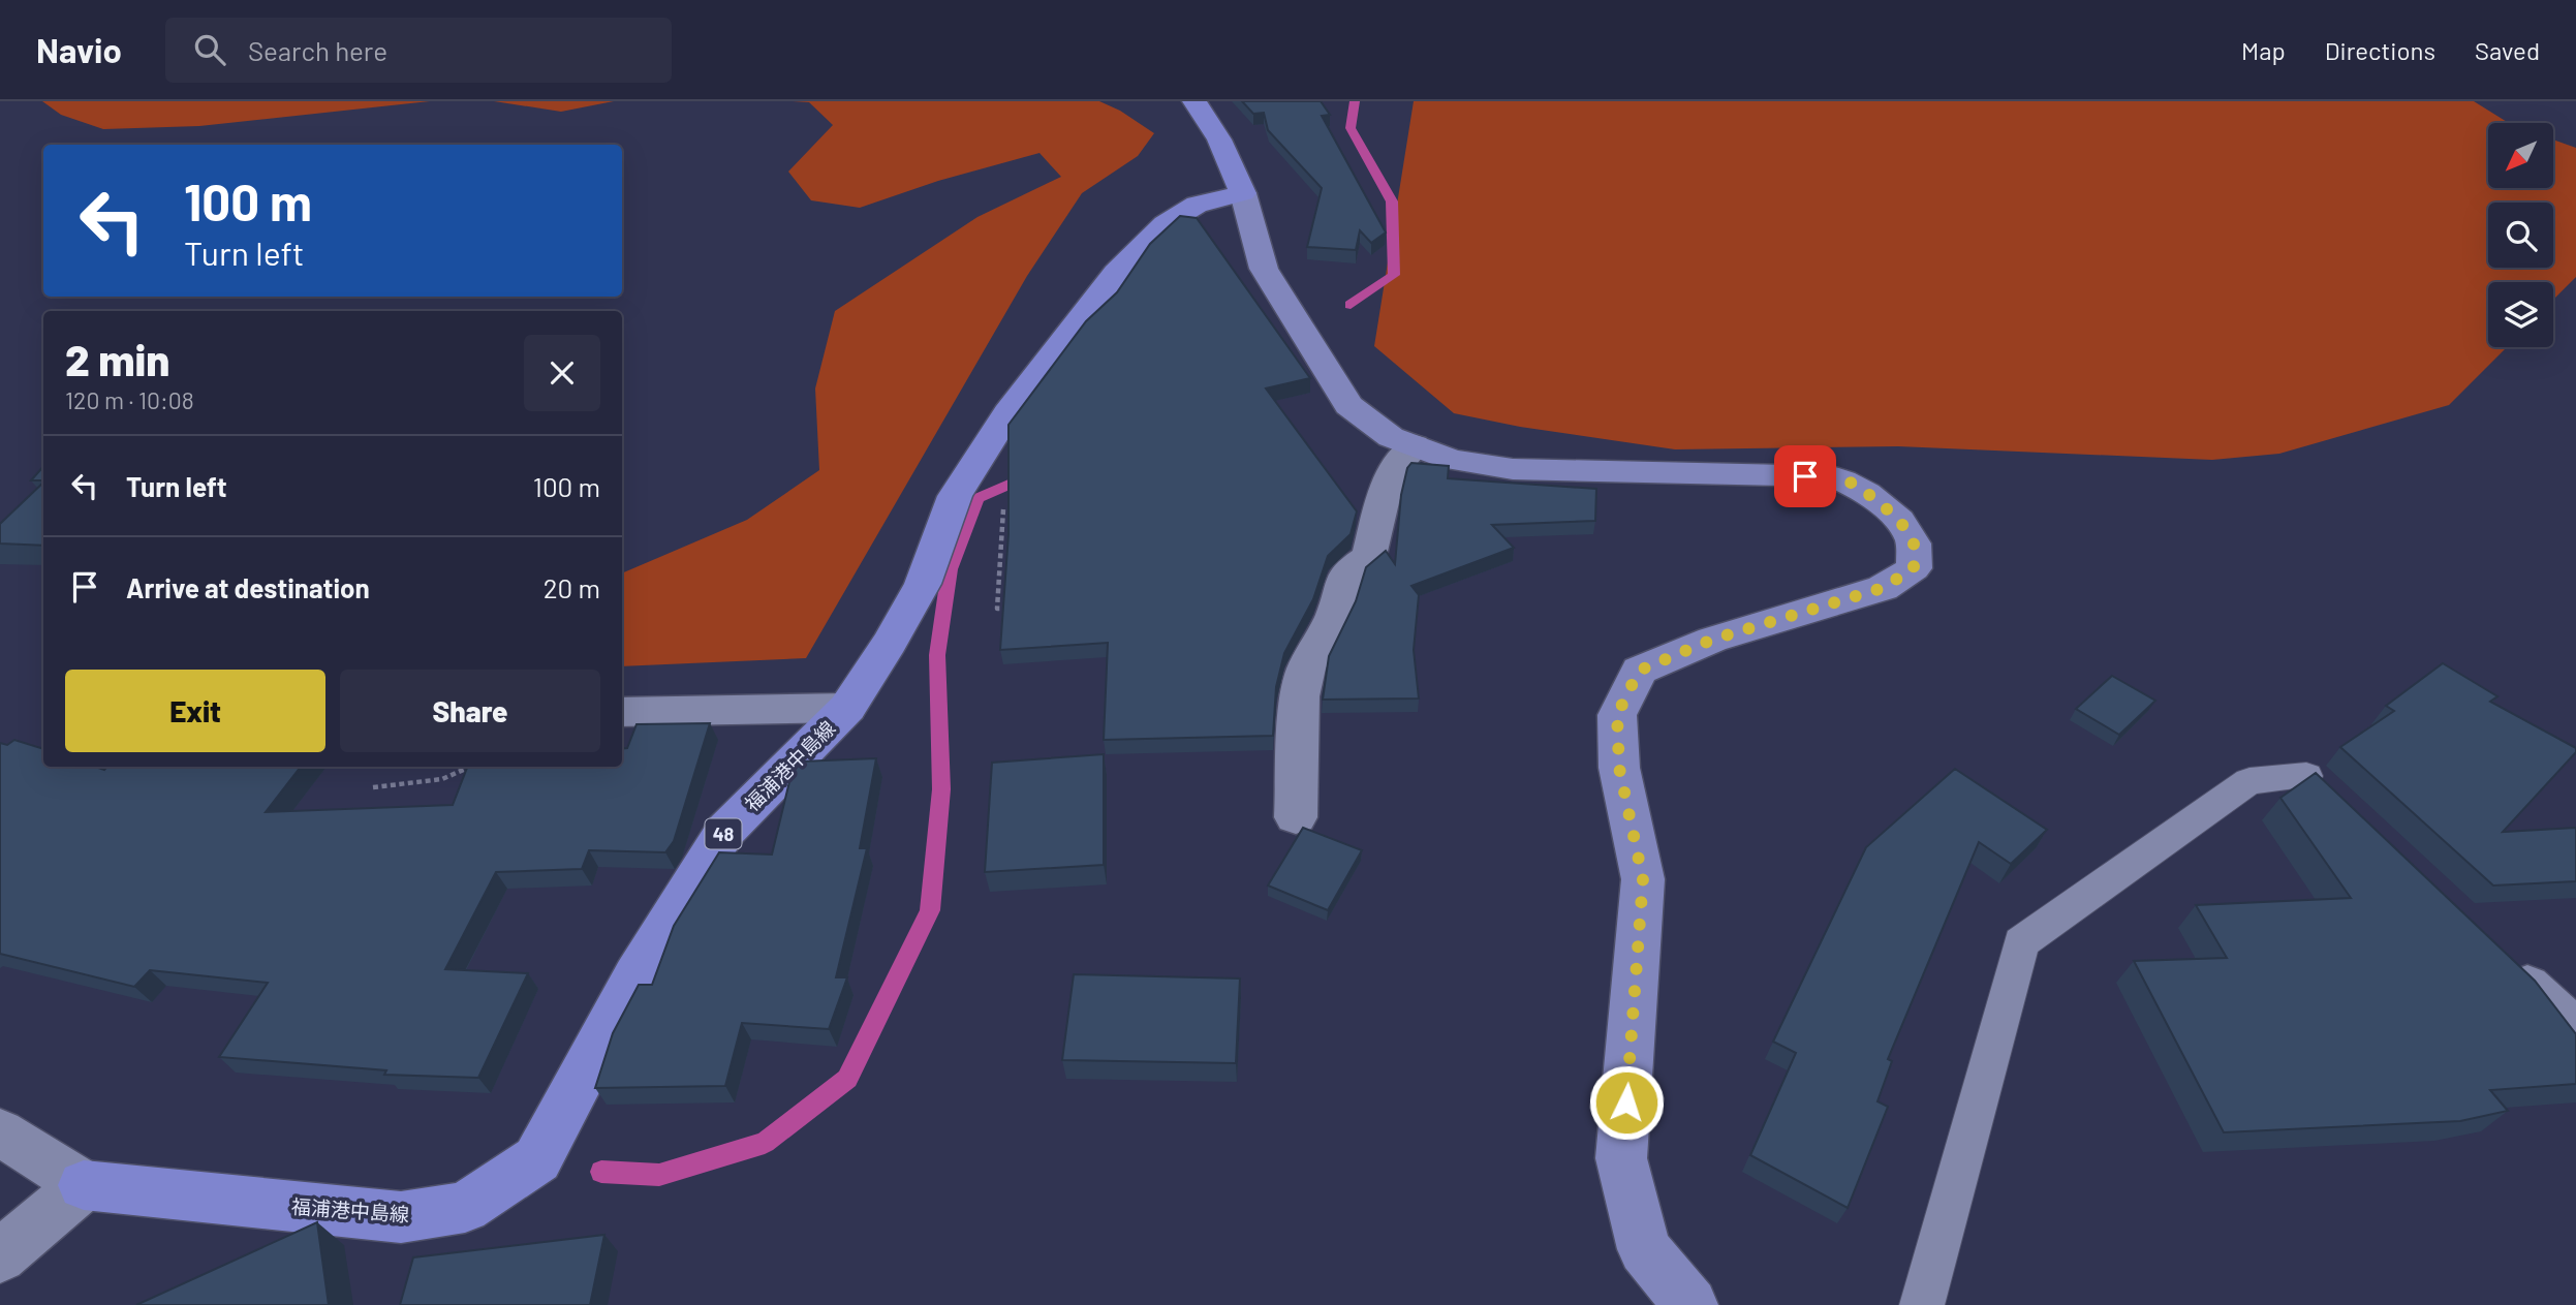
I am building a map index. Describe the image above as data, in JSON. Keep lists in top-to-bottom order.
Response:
{
  "streets": {
    "main road": ["福浦港中島線", "48"]
  },
  "north": "bottom left",
  "page": {
    "header": "Navio",
    "search": "Search here",
    "nav": ["Map", "Directions", "Saved"],
    "turn": ["100 m", "Turn left"],
    "heading": ["2 min", "120 m · 10:08"],
    "list": [
      {
        "name": "Turn left",
        "value": "100 m"
      },
      {
        "name": "Arrive at destination",
        "value": "20 m"
      }
    ],
    "buttons": ["Exit", "Share"]
  }
}
